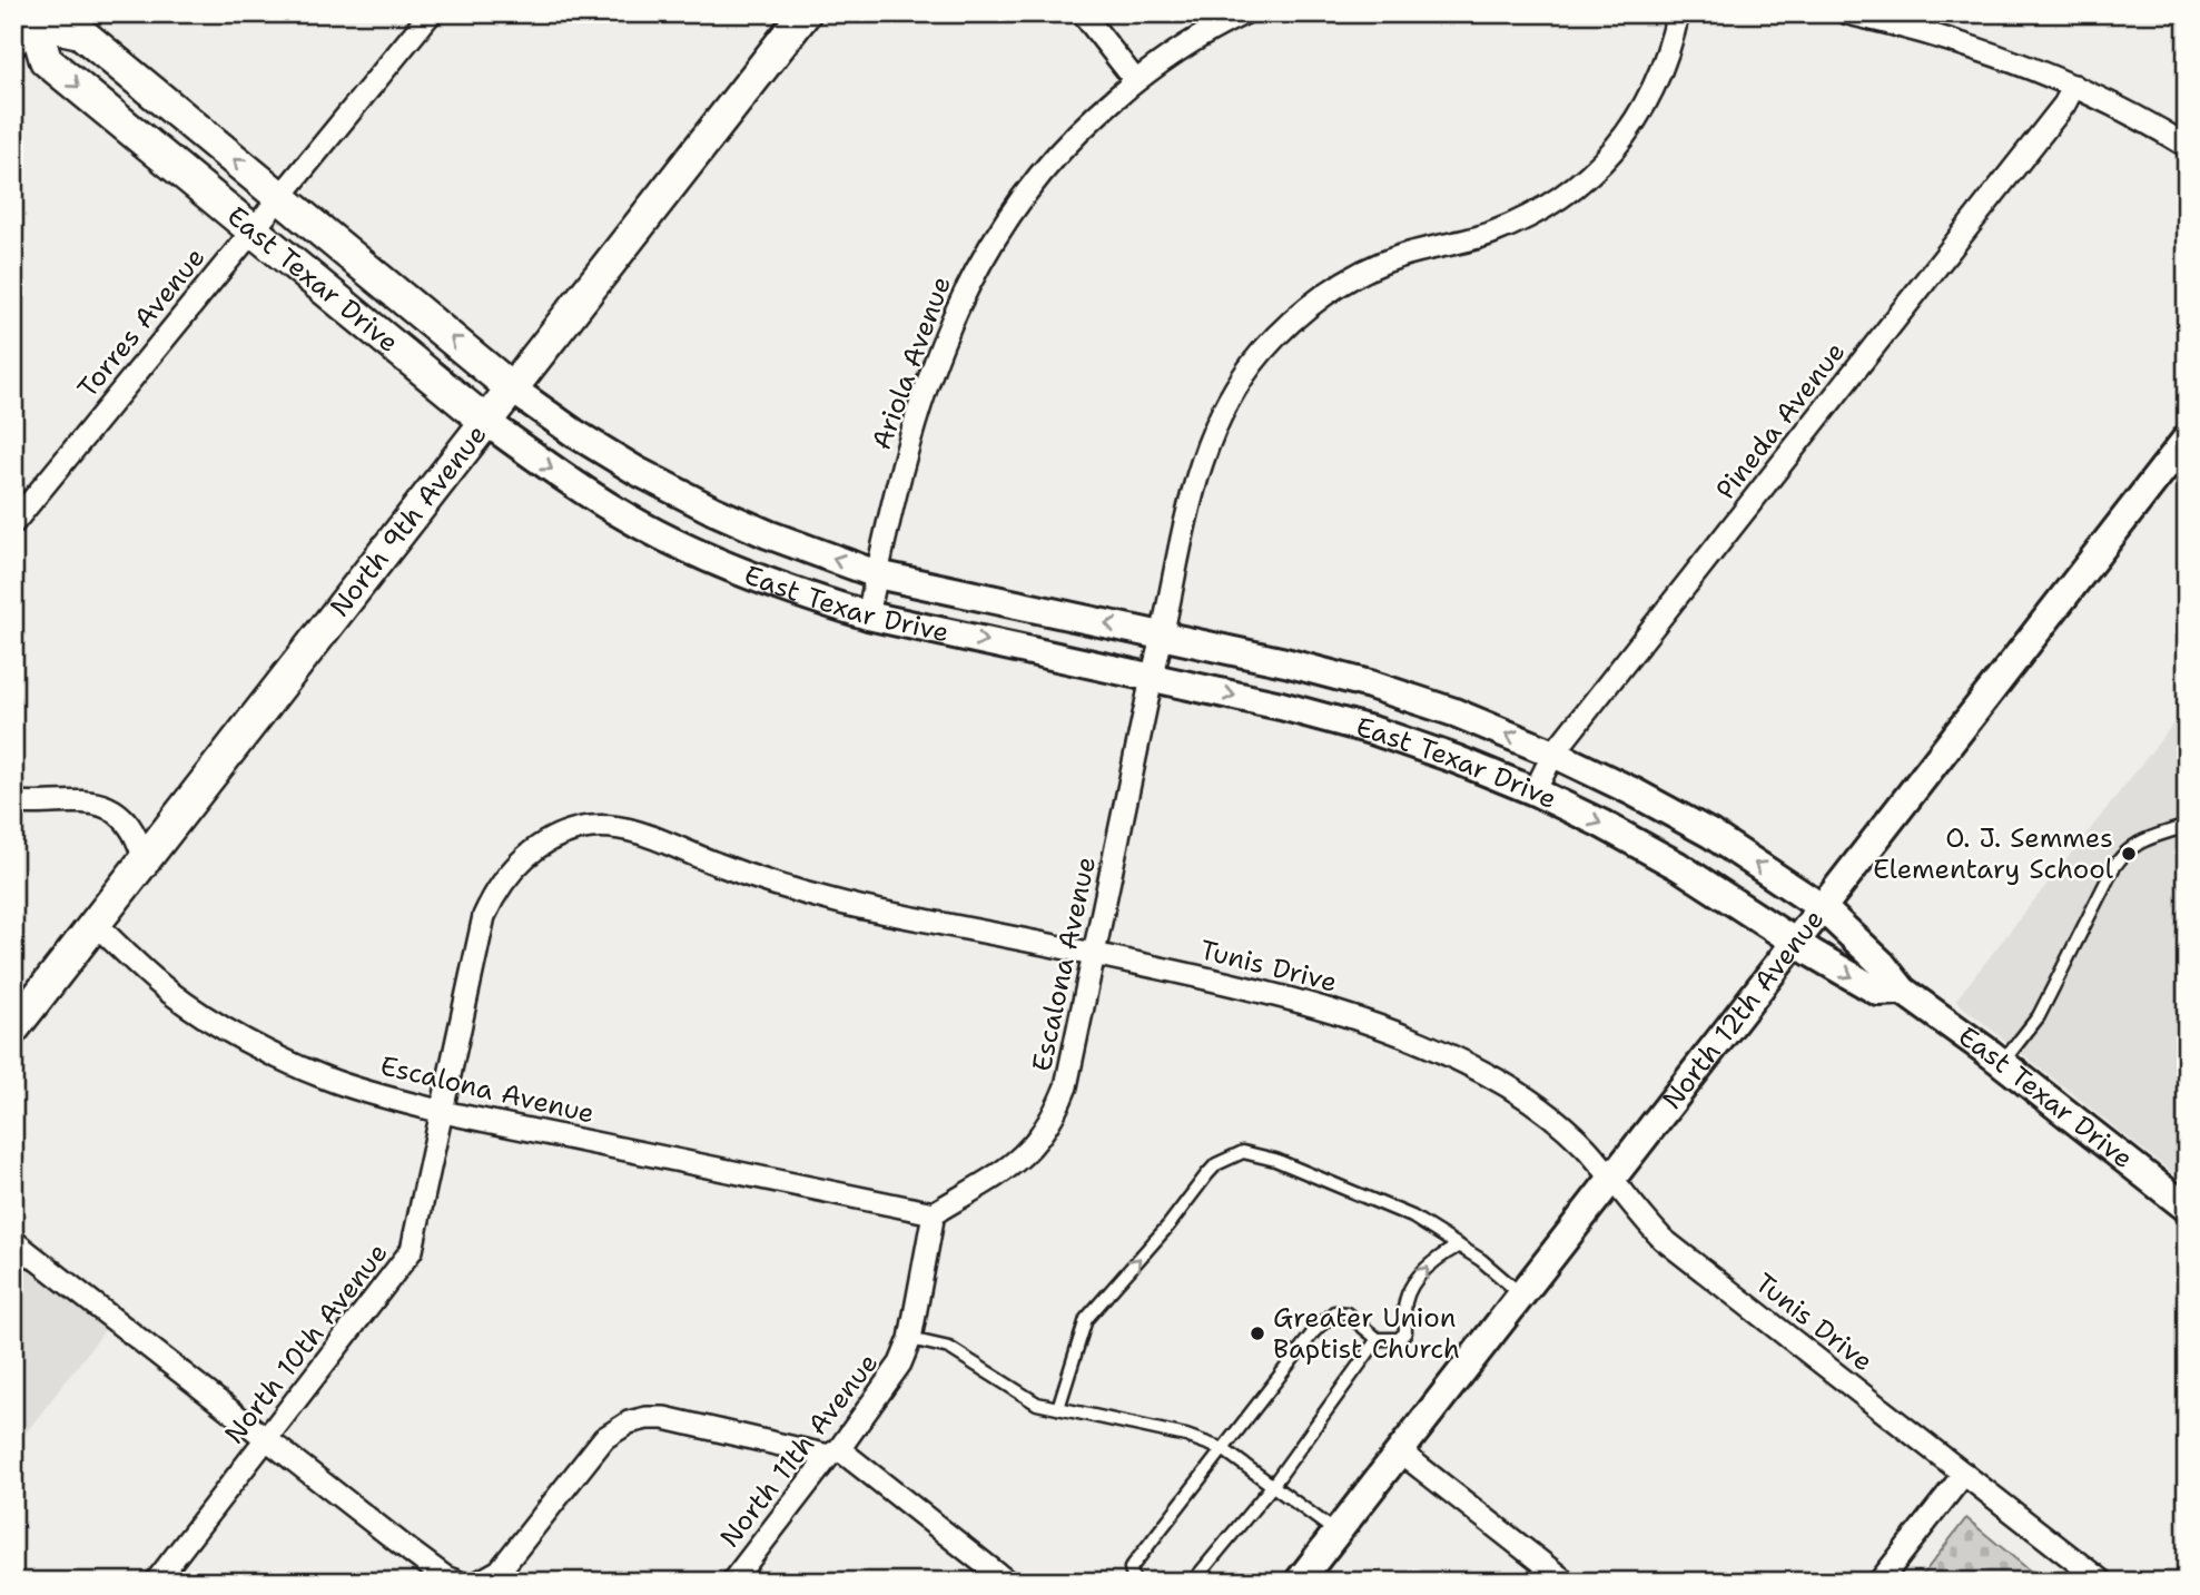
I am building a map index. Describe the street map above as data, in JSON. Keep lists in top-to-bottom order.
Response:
{
  "streets": {
    "main road": ["East Texar Drive", "North 9th Avenue"],
    "street": [
      "Torres Avenue",
      "Ariola Avenue",
      "Pineda Avenue",
      "Escalona Avenue",
      "Tunis Drive",
      "North 12th Avenue",
      "North 10th Avenue",
      "North 11th Avenue"
    ]
  },
  "crossings": [
    ["East Texar Drive", "Torres Avenue"],
    ["East Texar Drive", "Ariola Avenue"],
    ["East Texar Drive", "Pineda Avenue"],
    ["East Texar Drive", "North 9th Avenue"],
    ["East Texar Drive", "Escalona Avenue"],
    ["East Texar Drive", "North 12th Avenue"],
    ["North 9th Avenue", "Escalona Avenue"],
    ["Escalona Avenue", "Tunis Drive"],
    ["Escalona Avenue", "North 10th Avenue"],
    ["Escalona Avenue", "North 11th Avenue"],
    ["Tunis Drive", "North 12th Avenue"],
    ["Tunis Drive", "North 10th Avenue"]
  ],
  "places": ["O. J. Semmes Elementary School", "Greater Union Baptist Church"]
}
